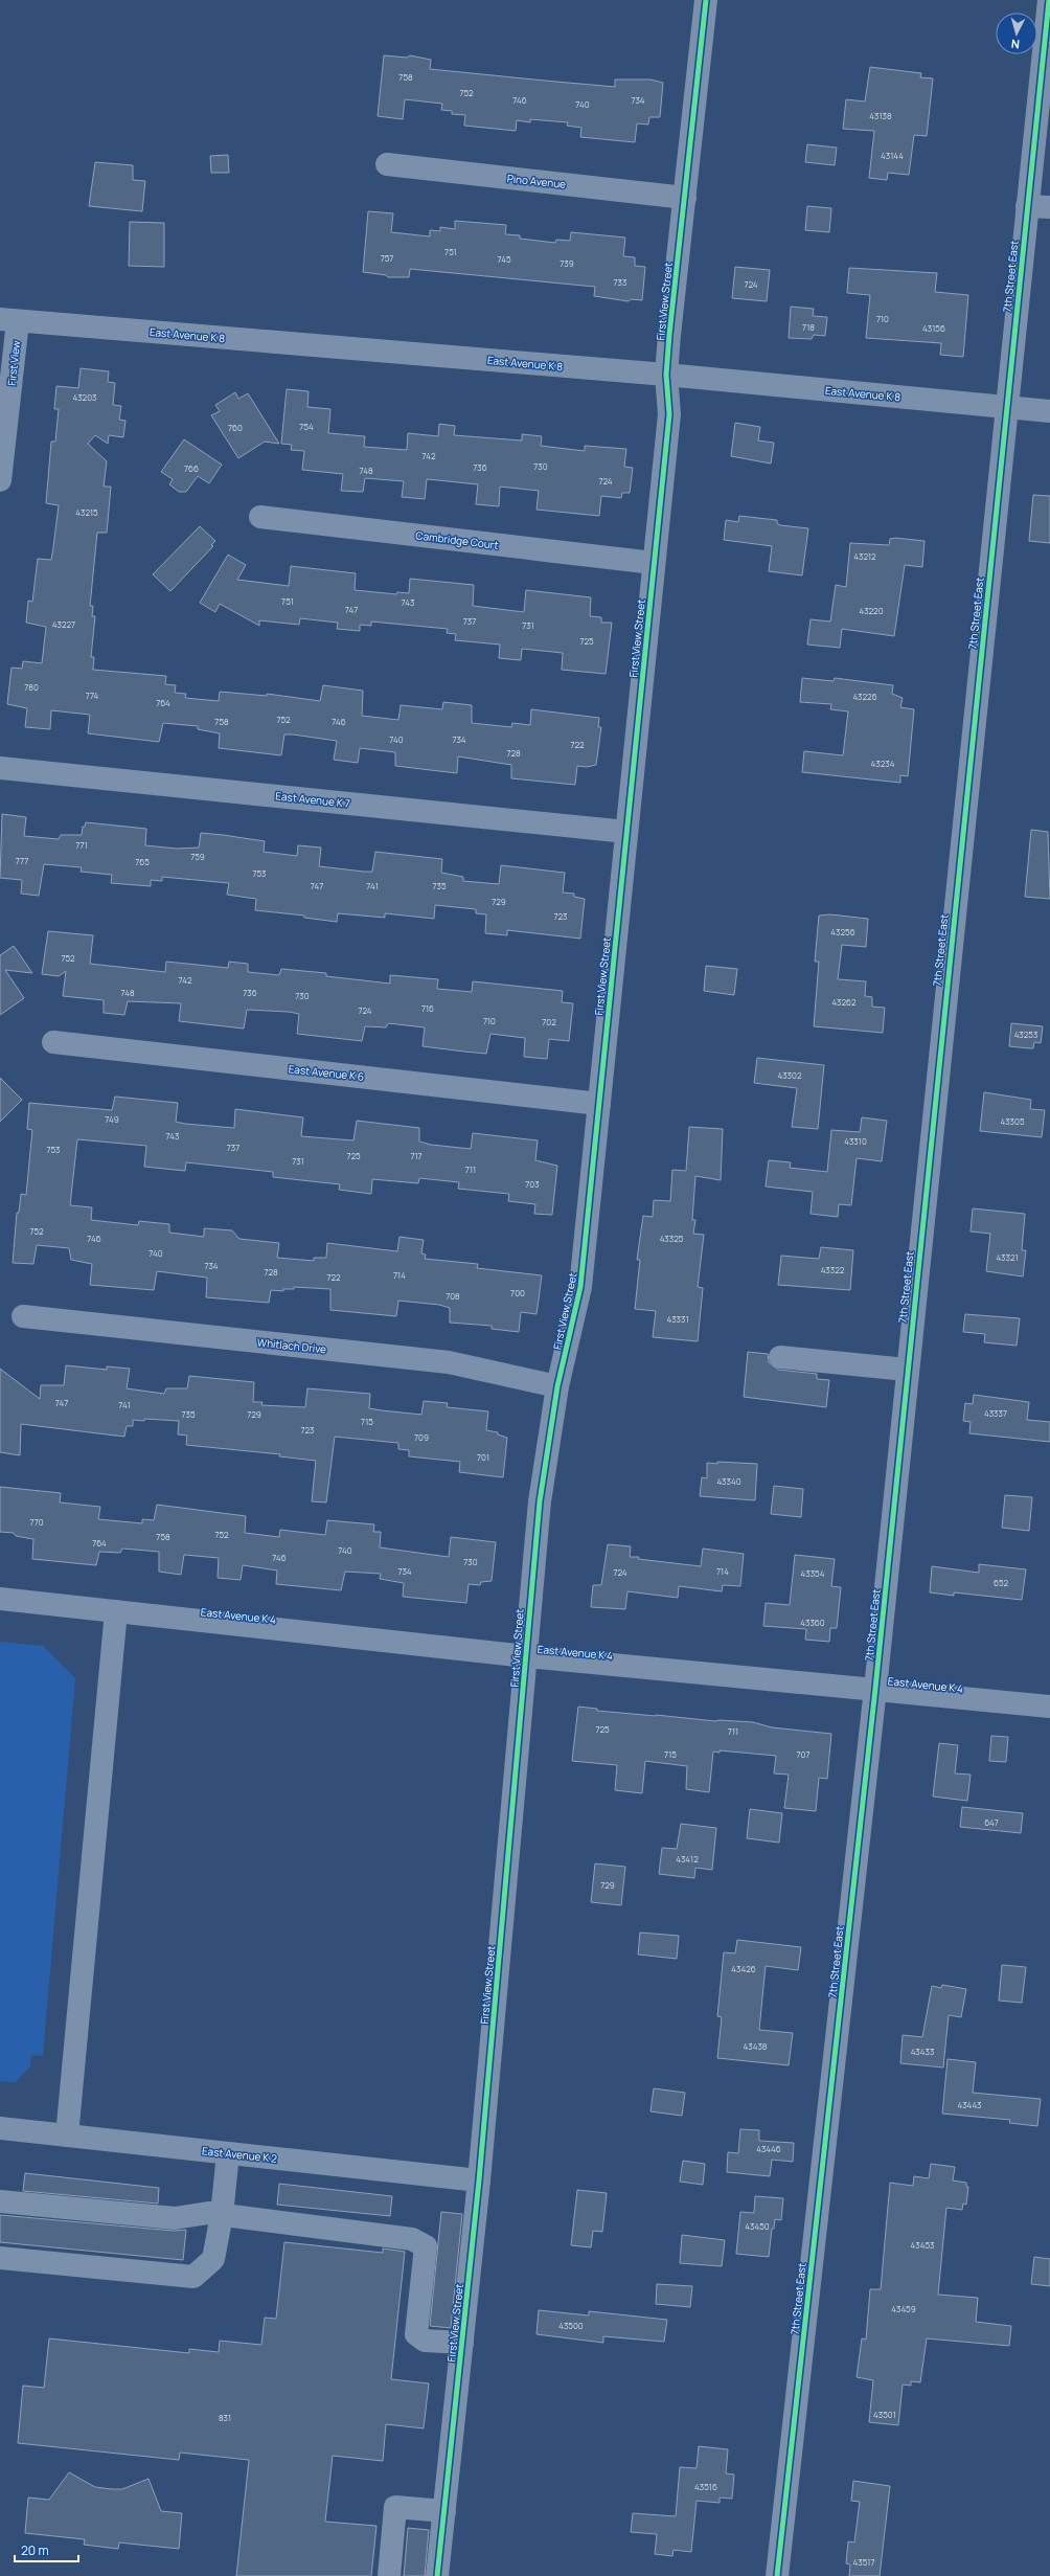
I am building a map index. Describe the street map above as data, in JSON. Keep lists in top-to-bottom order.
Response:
{
  "streets": {
    "street": [
      "Pino Avenue",
      "7th Street East",
      "First View Street",
      "East Avenue K 8",
      "First View",
      "Cambridge Court",
      "East Avenue K 7",
      "East Avenue K 6",
      "Whitlach Drive",
      "East Avenue K 4",
      "East Avenue K 2"
    ]
  },
  "crossings": [
    ["Pino Avenue", "First View Street"],
    ["7th Street East", "East Avenue K 8"],
    ["7th Street East", "East Avenue K 4"],
    ["First View Street", "East Avenue K 8"],
    ["First View Street", "Cambridge Court"],
    ["First View Street", "East Avenue K 7"],
    ["First View Street", "East Avenue K 6"],
    ["First View Street", "Whitlach Drive"],
    ["First View Street", "East Avenue K 4"],
    ["First View Street", "East Avenue K 2"],
    ["East Avenue K 8", "First View"]
  ],
  "house_numbers": [
    "758",
    "752",
    "746",
    "734",
    "740",
    "43138",
    "43144",
    "751",
    "757",
    "745",
    "739",
    "733",
    "724",
    "710",
    "718",
    "43156",
    "43203",
    "754",
    "760",
    "742",
    "730",
    "736",
    "766",
    "748",
    "724",
    "43215",
    "43212",
    "751",
    "743",
    "747",
    "43220",
    "737",
    "43227",
    "731",
    "725",
    "780",
    "774",
    "43226",
    "764",
    "752",
    "758",
    "746",
    "740",
    "734",
    "722",
    "728",
    "43234",
    "771",
    "759",
    "777",
    "765",
    "753",
    "747",
    "741",
    "735",
    "729",
    "723",
    "43256",
    "752",
    "742",
    "748",
    "736",
    "730",
    "43262",
    "716",
    "724",
    "710",
    "702",
    "43253",
    "43302",
    "749",
    "43305",
    "743",
    "43310",
    "737",
    "753",
    "725",
    "717",
    "731",
    "711",
    "703",
    "752",
    "746",
    "43325",
    "740",
    "43321",
    "734",
    "43322",
    "728",
    "714",
    "722",
    "700",
    "708",
    "43331",
    "747",
    "741",
    "43337",
    "735",
    "729",
    "715",
    "723",
    "709",
    "701",
    "43340",
    "770",
    "752",
    "758",
    "764",
    "740",
    "746",
    "730",
    "734",
    "714",
    "724",
    "43354",
    "652",
    "43360",
    "725",
    "711",
    "715",
    "707",
    "647",
    "43412",
    "729",
    "43426",
    "43438",
    "43433",
    "43443",
    "43446",
    "43450",
    "43453",
    "43459",
    "43500",
    "43501",
    "831",
    "43516",
    "43517"
  ],
  "scale_bar": "20 m",
  "north": "bottom"
}
